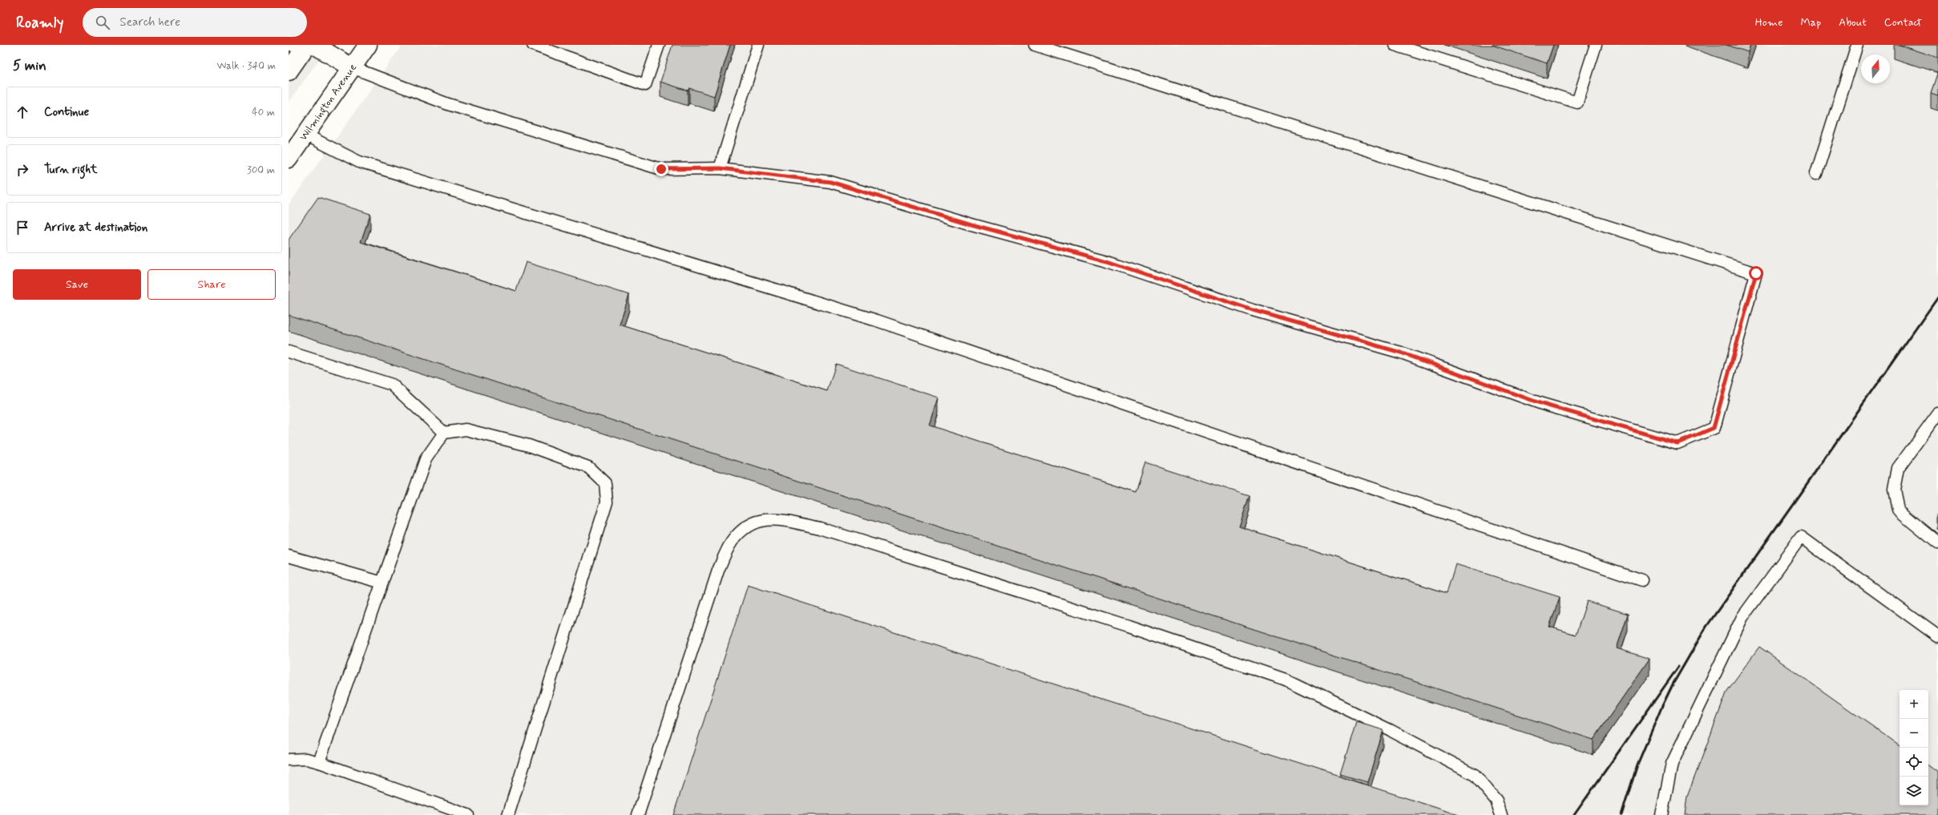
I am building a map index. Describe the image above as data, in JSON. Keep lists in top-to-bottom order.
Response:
{
  "streets": {
    "main road": ["Wilmington Avenue"]
  },
  "north": "top",
  "page": {
    "header": "Roamly",
    "search": "Search here",
    "nav": [
      "Home",
      "Map",
      "About",
      "Contact"
    ],
    "heading": ["5 min", "Walk · 340 m"],
    "list": [
      ["Continue", "40 m"],
      ["Turn right", "300 m"],
      "Arrive at destination"
    ],
    "buttons": ["Save", "Share"],
    "map_buttons": ["+", "−"]
  }
}
